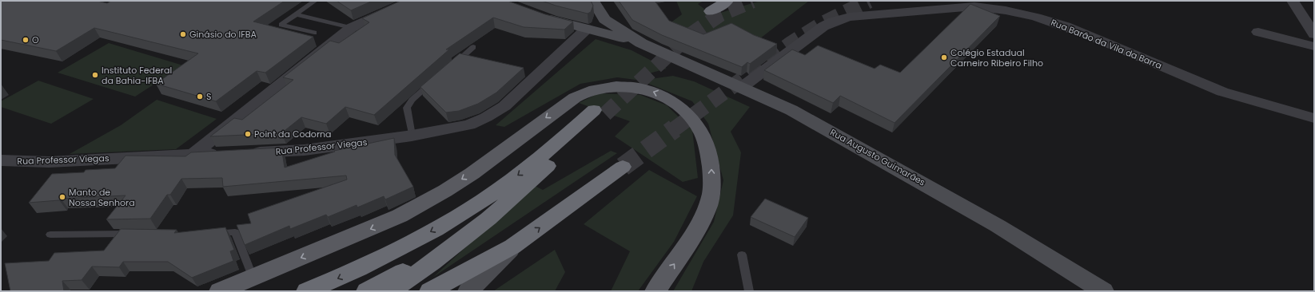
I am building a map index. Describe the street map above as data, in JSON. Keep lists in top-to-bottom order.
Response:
{
  "streets": {
    "main road": ["Rua Augusto Guimarães"],
    "street": ["Rua Barão da Vila da Barra", "Rua Professor Viegas"]
  },
  "crossings": [
    ["Rua Barão da Vila da Barra", "Rua Augusto Guimarães"]
  ],
  "places": [
    "Ginásio do IFBA",
    "O",
    "Colégio Estadual Carneiro Ribeiro Filho",
    "Instituto Federal da Bahia-IFBA",
    "S",
    "Point da Codorna",
    "Manto de Nossa Senhora"
  ]
}
